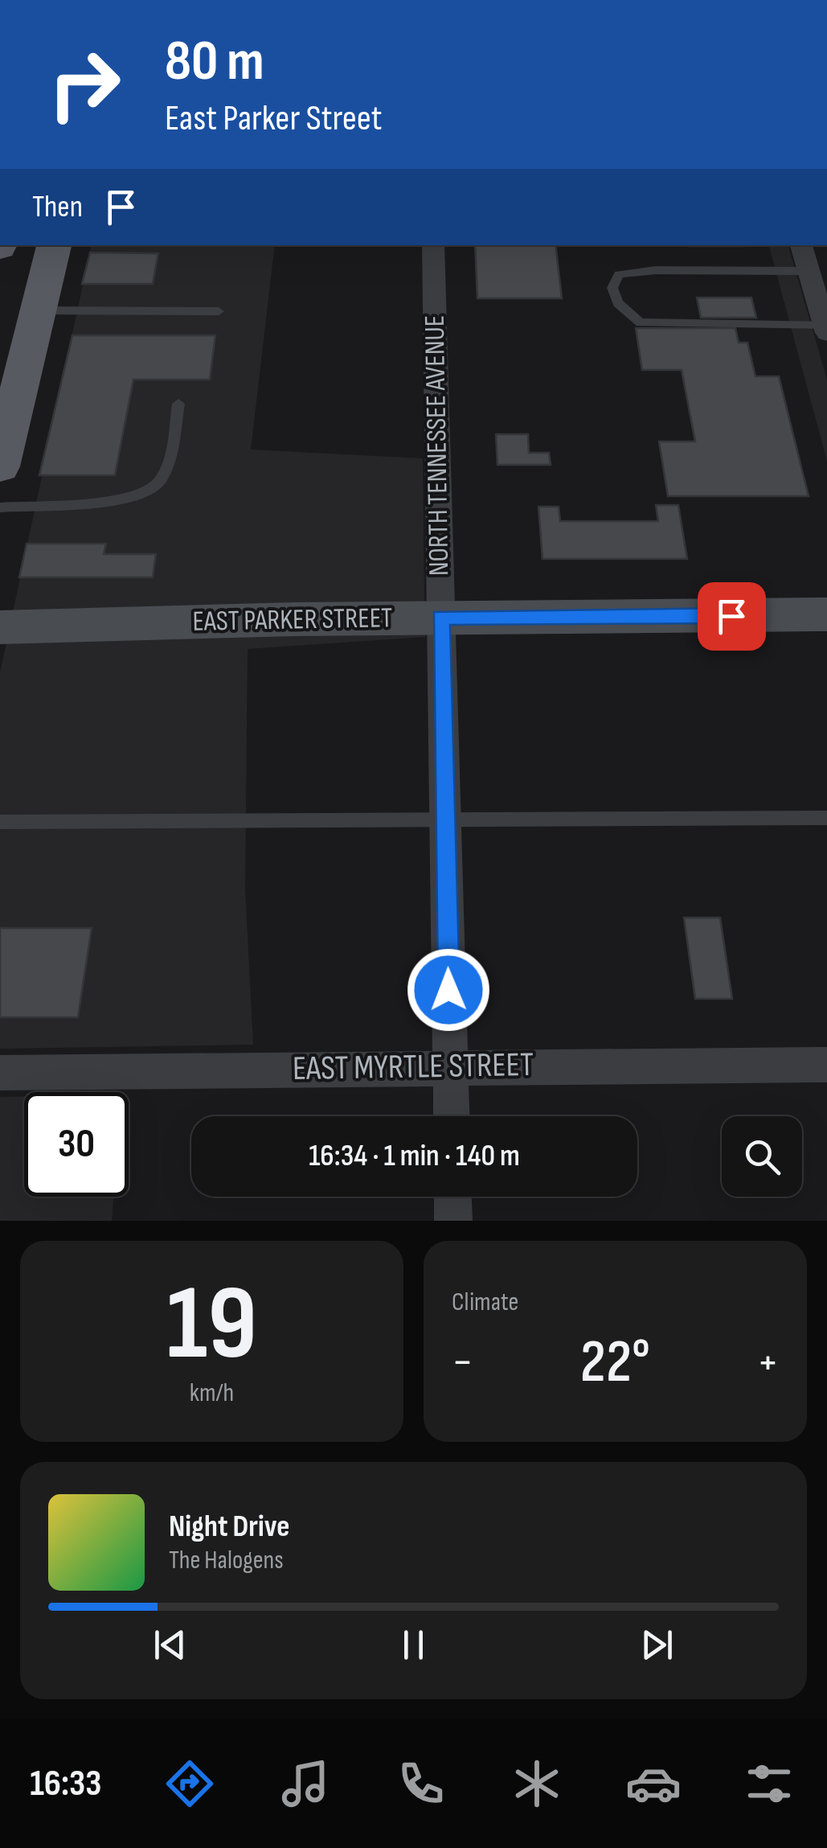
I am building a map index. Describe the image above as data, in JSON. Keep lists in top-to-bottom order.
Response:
{
  "streets": {
    "street": ["NORTH TENNESSEE AVENUE", "EAST PARKER STREET", "EAST MYRTLE STREET"]
  },
  "crossings": [
    ["NORTH TENNESSEE AVENUE", "EAST PARKER STREET"],
    ["NORTH TENNESSEE AVENUE", "EAST MYRTLE STREET"]
  ],
  "page": {
    "turn": ["80 m", "East Parker Street"],
    "then": "Then",
    "limit": "30",
    "trip": "16:34 · 1 min · 140 m",
    "tile": [
      ["19", "km/h"],
      "Climate"
    ],
    "heat": ["−", "22°", "+"],
    "song": ["Night Drive", "The Halogens"],
    "tabs": "16:33"
  }
}
